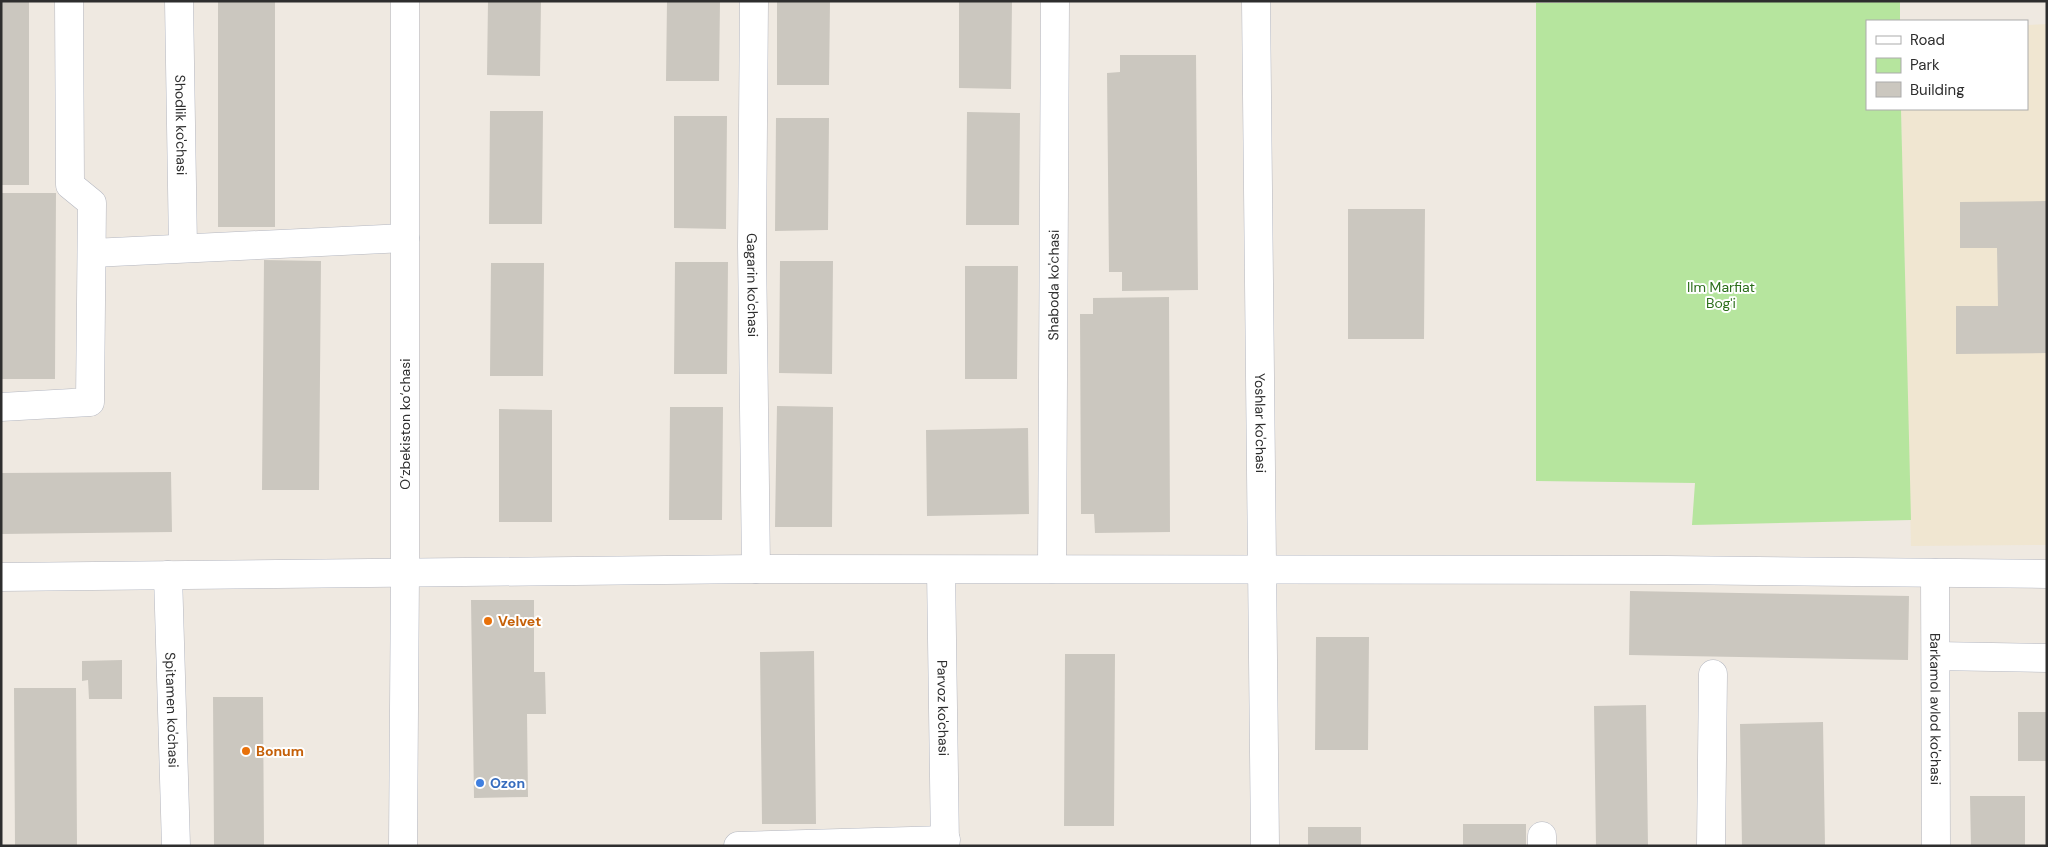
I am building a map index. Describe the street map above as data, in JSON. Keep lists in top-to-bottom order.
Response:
{
  "streets": {
    "street": [
      "Shodlik ko'chasi",
      "Gagarin ko'chasi",
      "Shaboda ko'chasi",
      "O‘zbekiston ko‘chasi",
      "Yoshlar ko'chasi",
      "Parvoz ko'chasi",
      "Barkamol avlod ko'chasi",
      "Spitamen ko'chasi"
    ]
  },
  "parks": ["Ilm Marfiat Bog'i"],
  "places": ["Velvet", "Bonum", "Ozon"],
  "legend": ["Road", "Park", "Building"]
}
